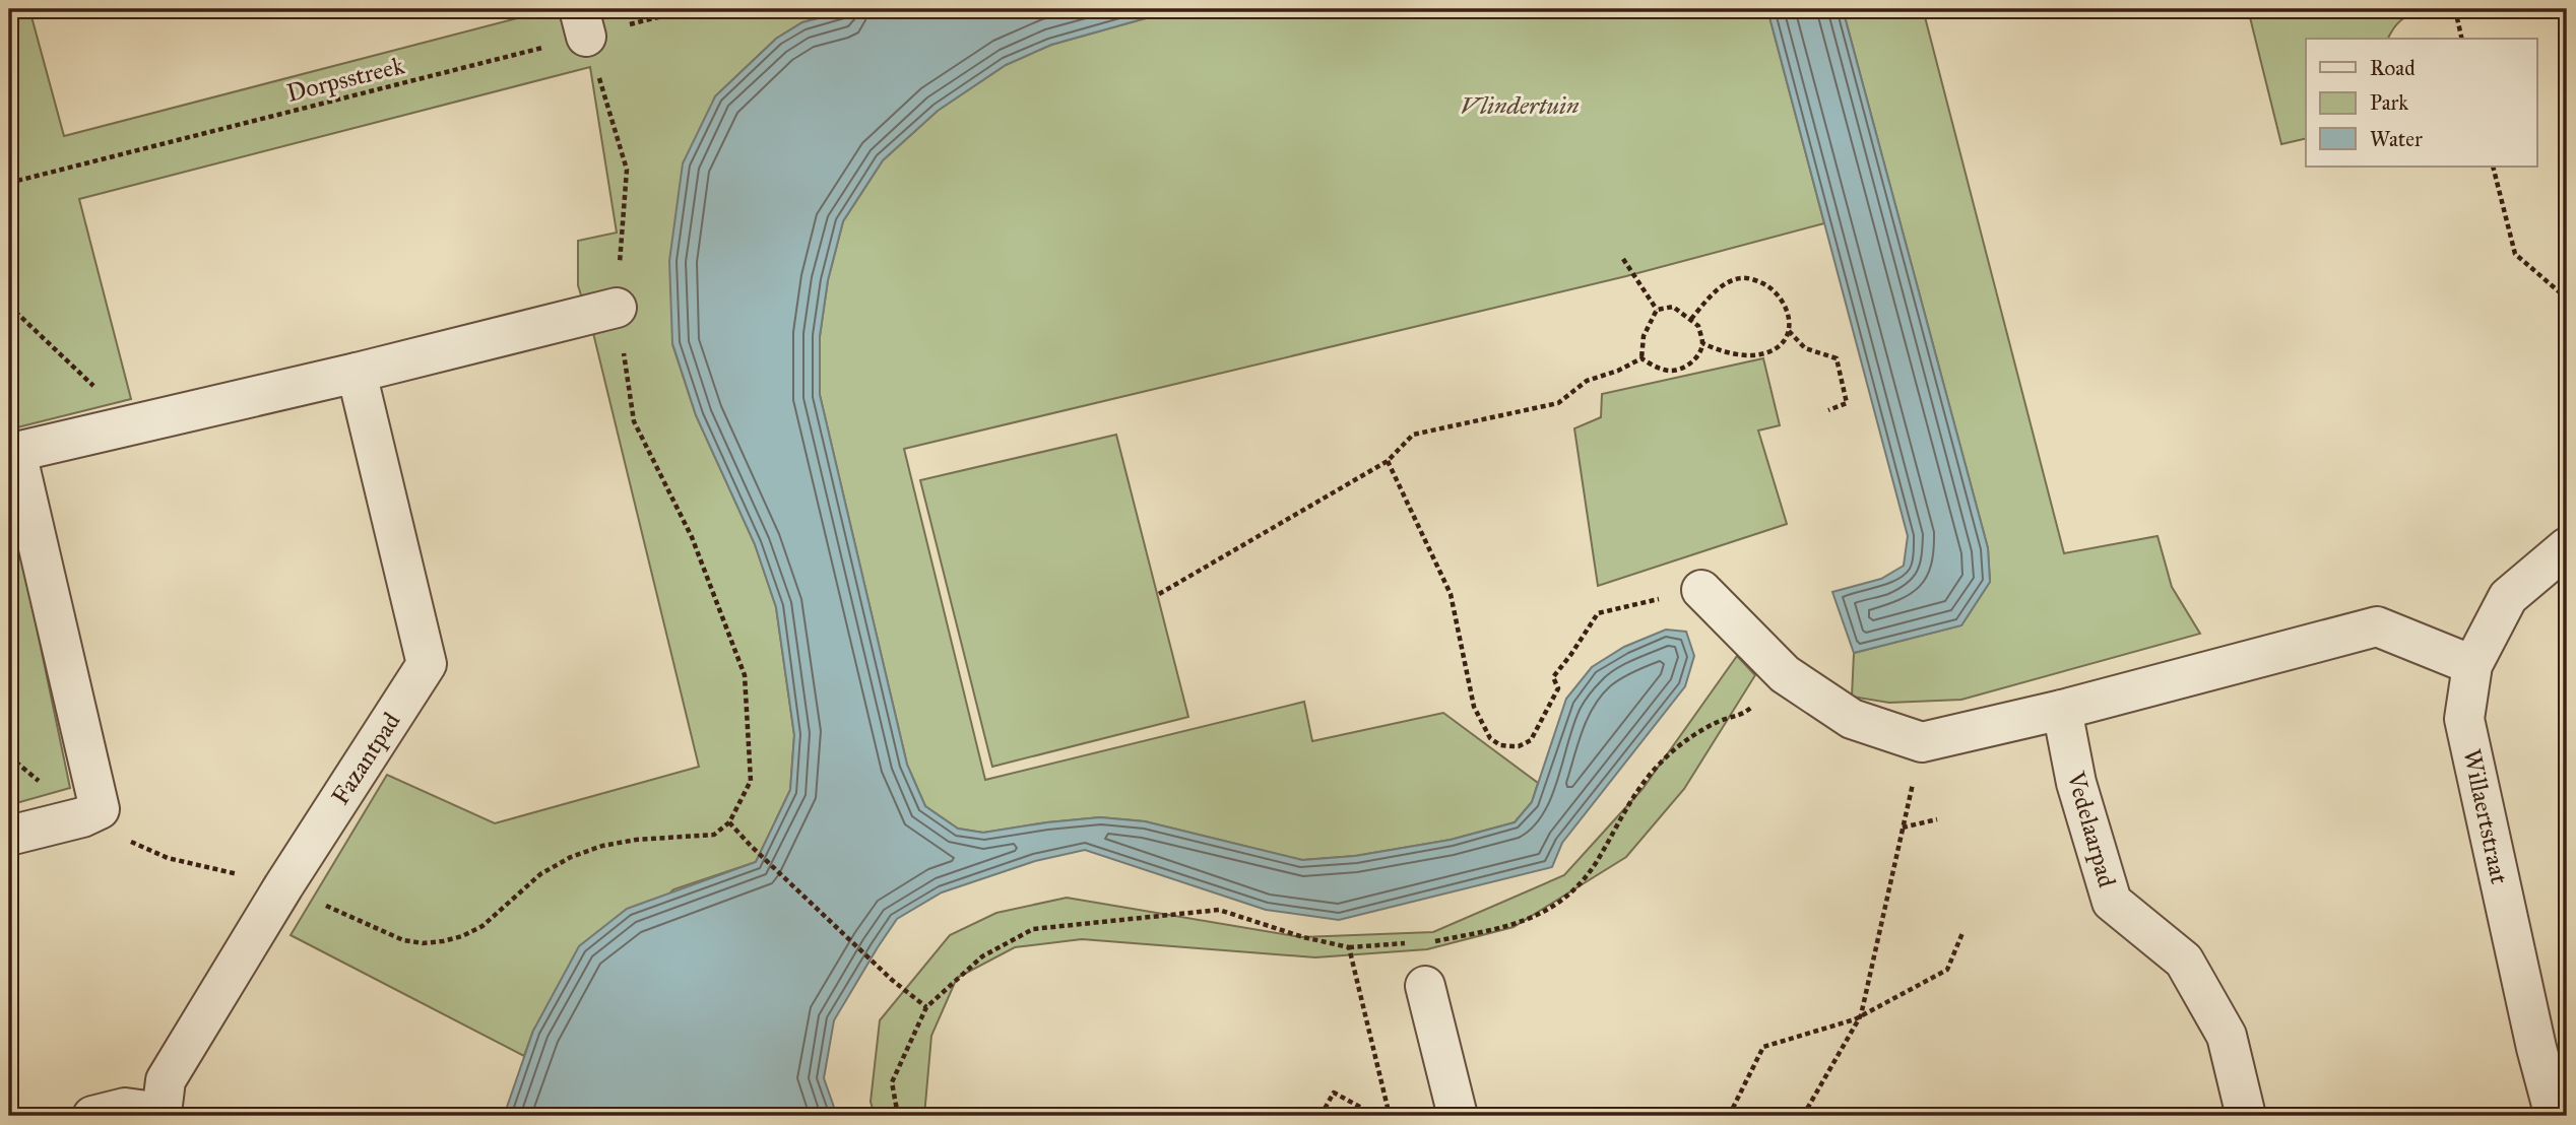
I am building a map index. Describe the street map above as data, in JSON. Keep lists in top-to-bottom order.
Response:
{
  "streets": {
    "street": ["Fazantpad", "Willaertstraat", "Vedelaarpad"],
    "path": ["Dorpsstreek"]
  },
  "parks": ["Vlindertuin"],
  "legend": ["Road", "Park", "Water"]
}
